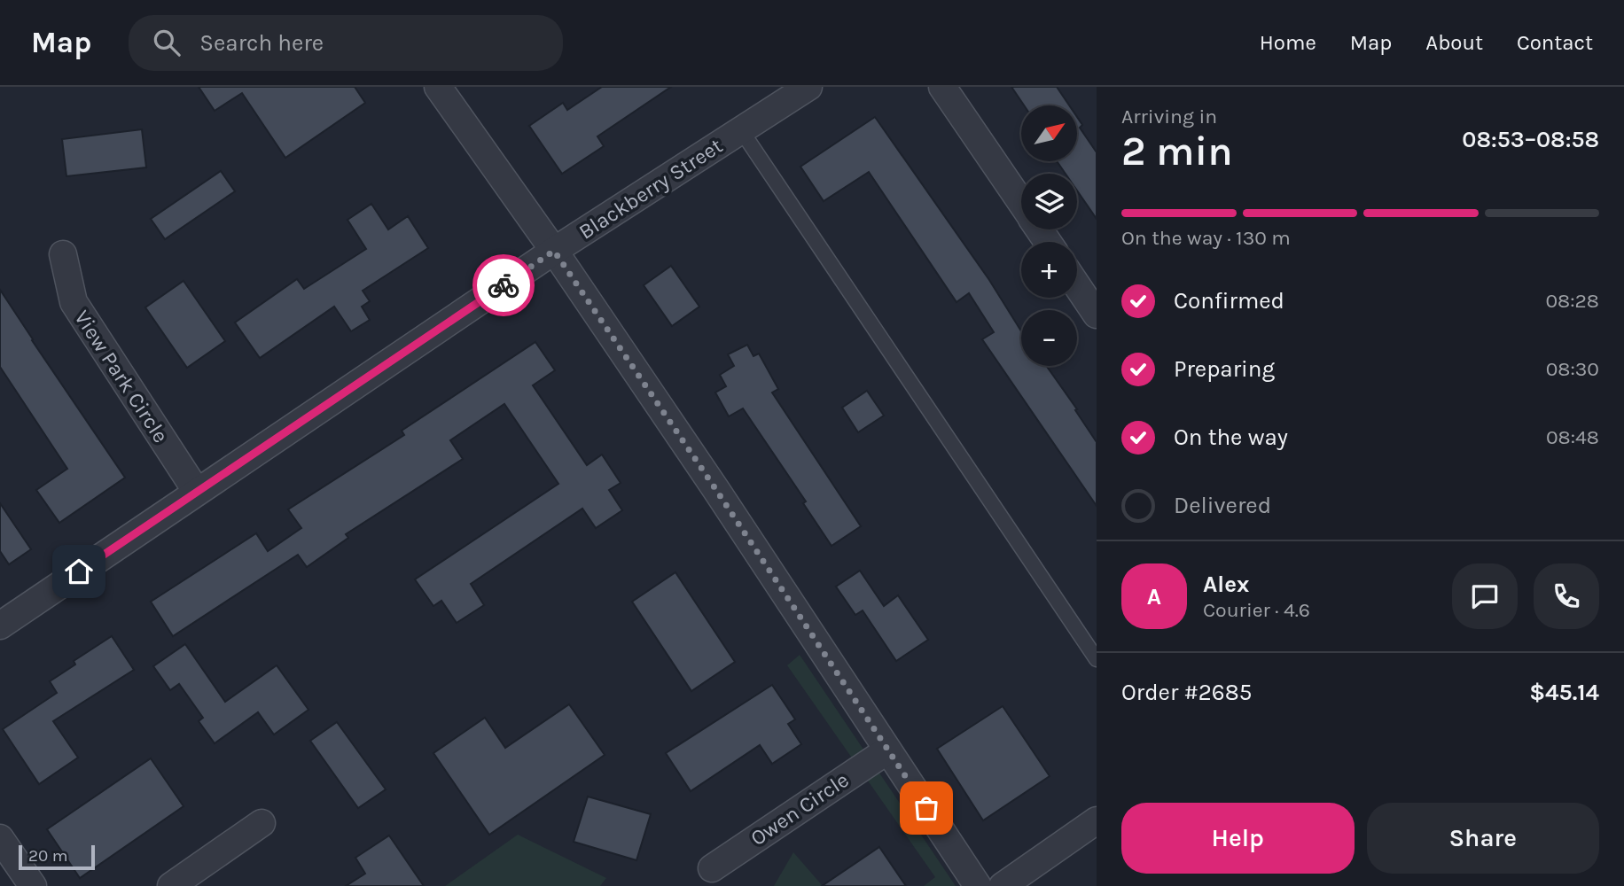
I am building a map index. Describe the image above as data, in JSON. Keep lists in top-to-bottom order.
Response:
{
  "streets": {
    "street": ["Blackberry Street", "View Park Circle", "Owen Circle"]
  },
  "crossings": [
    ["Blackberry Street", "View Park Circle"]
  ],
  "scale_bar": "20 m",
  "north": "top right",
  "page": {
    "header": "Map",
    "search": "Search here",
    "nav": [
      "Home",
      "Map",
      "About",
      "Contact"
    ],
    "heading": ["2 min", "Arriving in", "08:53–08:58"],
    "panel": [
      "Alex",
      "Courier · 4.6",
      "Order #2685",
      "$45.14"
    ],
    "map_buttons": ["+", "−"],
    "bar": "On the way · 130 m",
    "list": [
      ["Confirmed", "08:28"],
      ["Preparing", "08:30"],
      ["On the way", "08:48"],
      "Delivered"
    ],
    "round": "A",
    "buttons": ["Help", "Share"],
    "scale": "20 m"
  }
}
